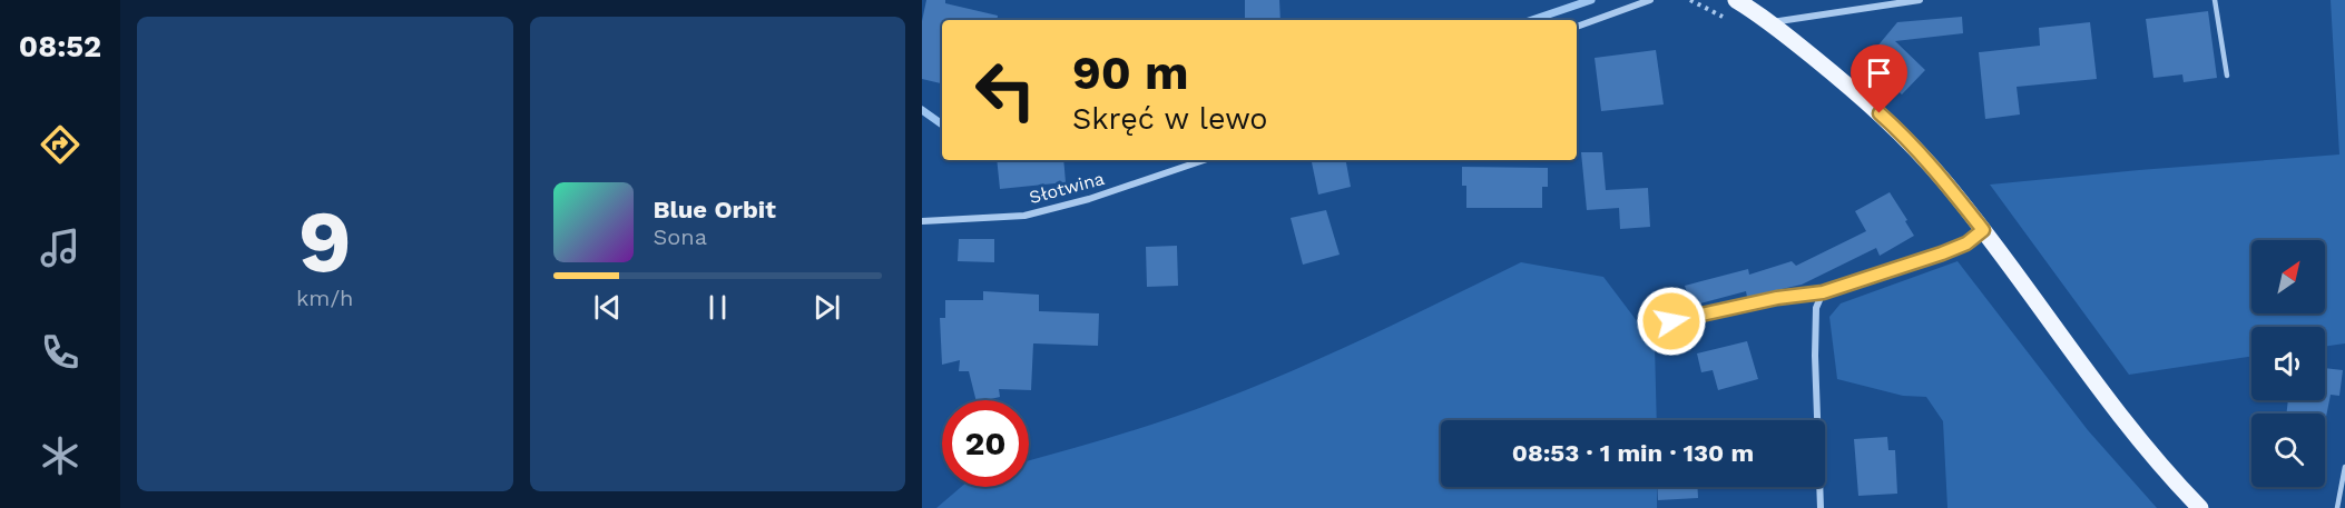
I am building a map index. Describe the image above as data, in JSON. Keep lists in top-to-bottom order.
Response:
{
  "streets": {
    "street": ["Słotwina"]
  },
  "north": "top right",
  "page": {
    "tabs": "08:52",
    "tile": ["9", "km/h"],
    "turn": ["90 m", "Skręć w lewo"],
    "song": ["Blue Orbit", "Sona"],
    "limit": "20",
    "trip": "08:53 · 1 min · 130 m"
  }
}
